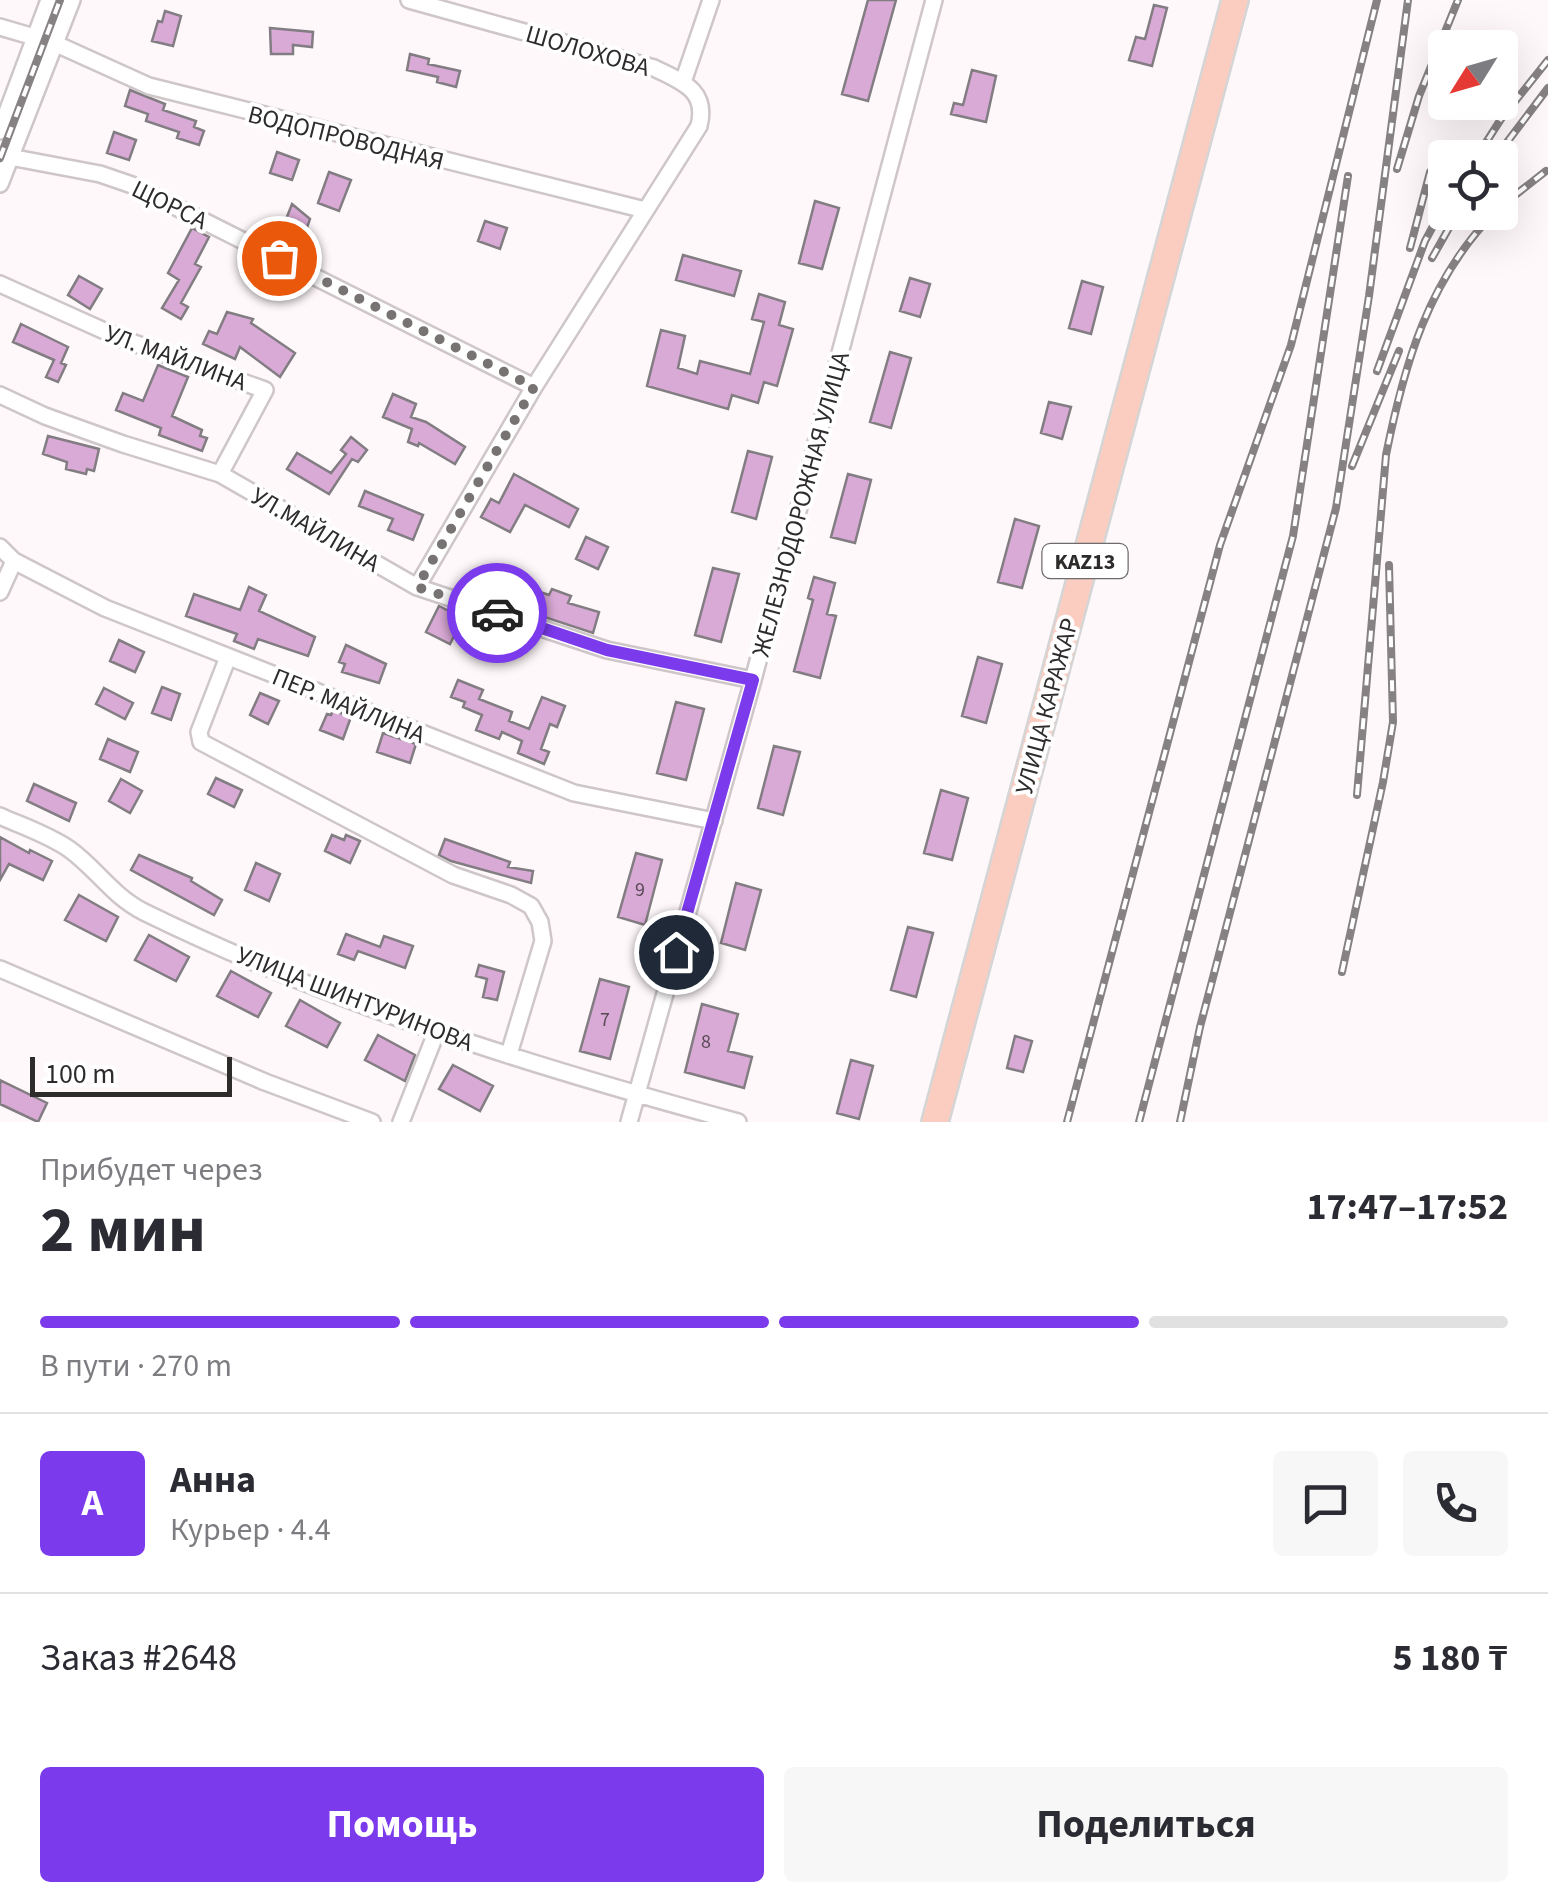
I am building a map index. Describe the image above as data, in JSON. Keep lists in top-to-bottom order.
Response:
{
  "streets": {
    "main road": ["KAZ13", "УЛИЦА КАРАЖАР"],
    "street": [
      "ШОЛОХОВА",
      "ВОДОПРОВОДНАЯ",
      "ЩОРСА",
      "УЛ. МАЙЛИНА",
      "ЖЕЛЕЗНОДОРОЖНАЯ УЛИЦА",
      "УЛ.МАЙЛИНА",
      "ПЕР. МАЙЛИНА",
      "УЛИЦА ШИНТУРИНОВА"
    ]
  },
  "crossings": [
    ["ШОЛОХОВА", "ВОДОПРОВОДНАЯ"],
    ["УЛ. МАЙЛИНА", "УЛ.МАЙЛИНА"],
    ["ЖЕЛЕЗНОДОРОЖНАЯ УЛИЦА", "УЛ.МАЙЛИНА"],
    ["ЖЕЛЕЗНОДОРОЖНАЯ УЛИЦА", "ПЕР. МАЙЛИНА"],
    ["ЖЕЛЕЗНОДОРОЖНАЯ УЛИЦА", "УЛИЦА ШИНТУРИНОВА"]
  ],
  "house_numbers": ["9", "7", "8"],
  "scale_bar": "100 m",
  "north": "bottom left",
  "page": {
    "scale": "100 m",
    "heading": ["2 мин", "Прибудет через", "17:47–17:52"],
    "panel": [
      "Анна",
      "Курьер · 4.4",
      "Заказ #2648",
      "5 180 ₸"
    ],
    "bar": "В пути · 270 m",
    "round": "А",
    "buttons": ["Помощь", "Поделиться"]
  }
}
